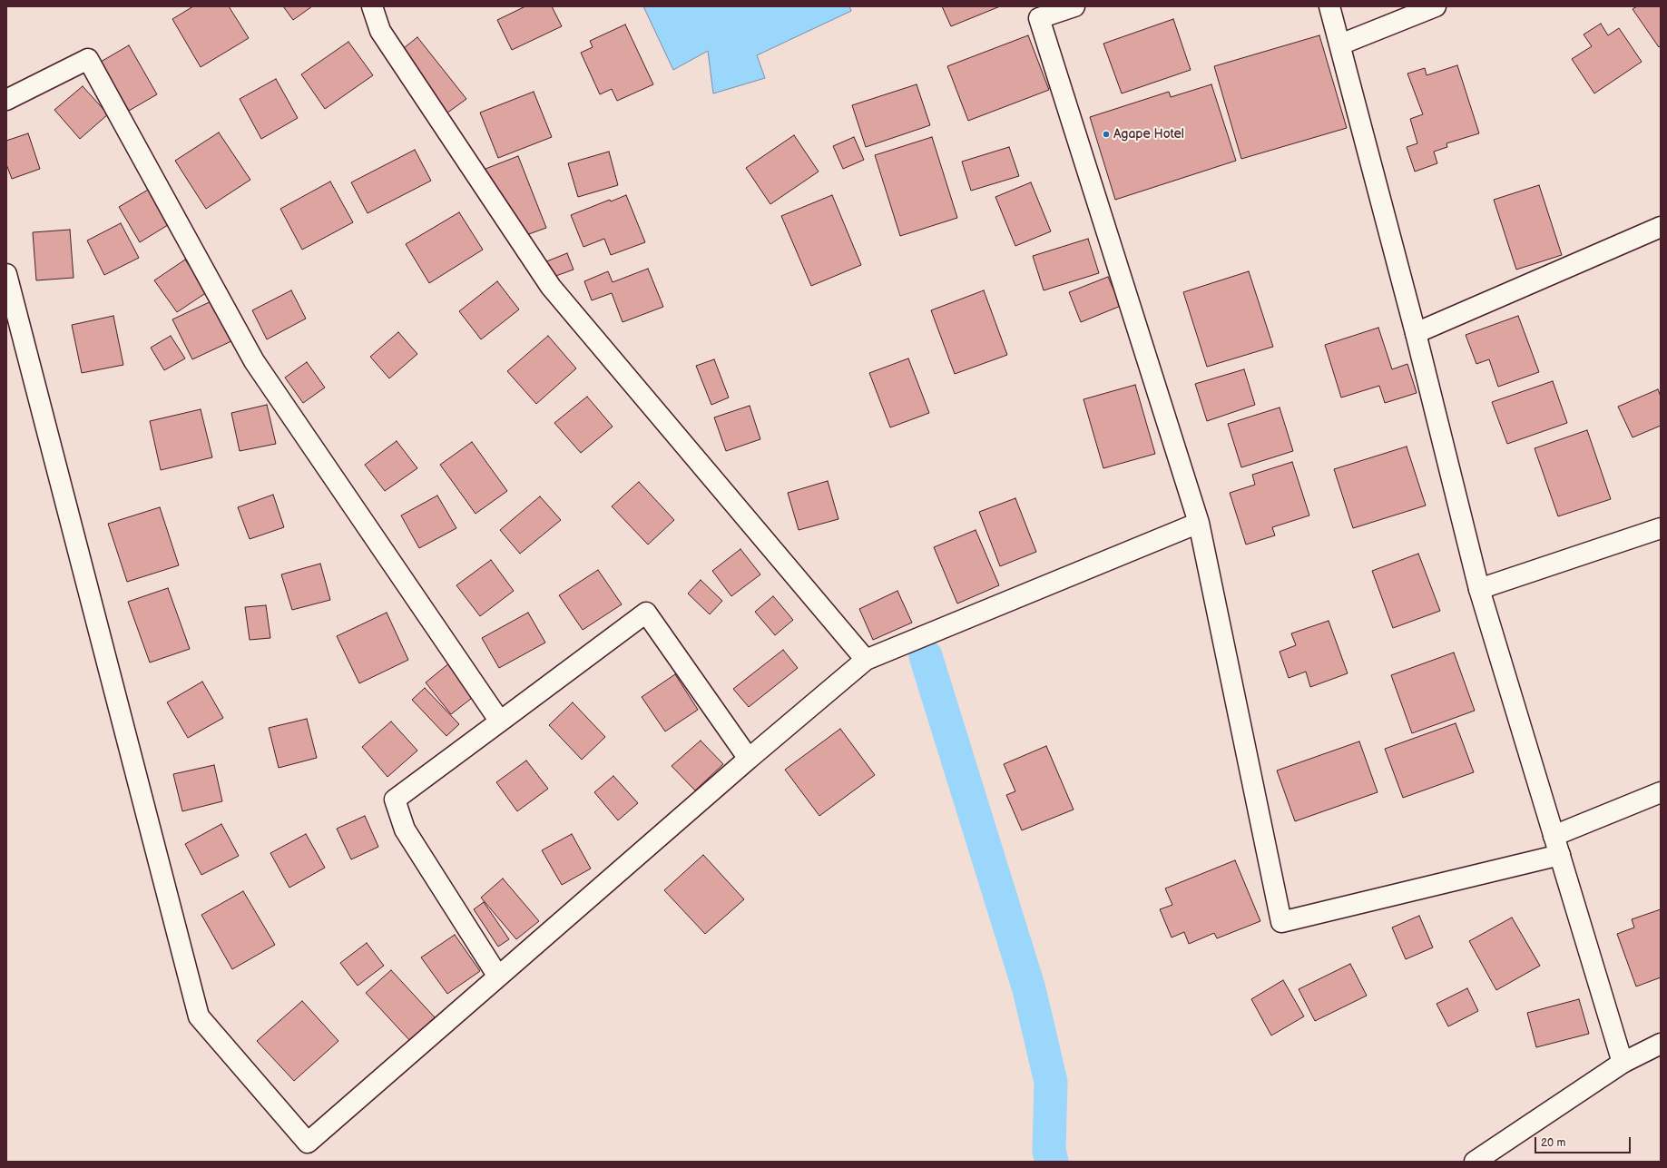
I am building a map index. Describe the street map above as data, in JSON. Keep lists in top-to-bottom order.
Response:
{
  "places": ["Agape Hotel"],
  "scale_bar": "20 m"
}
